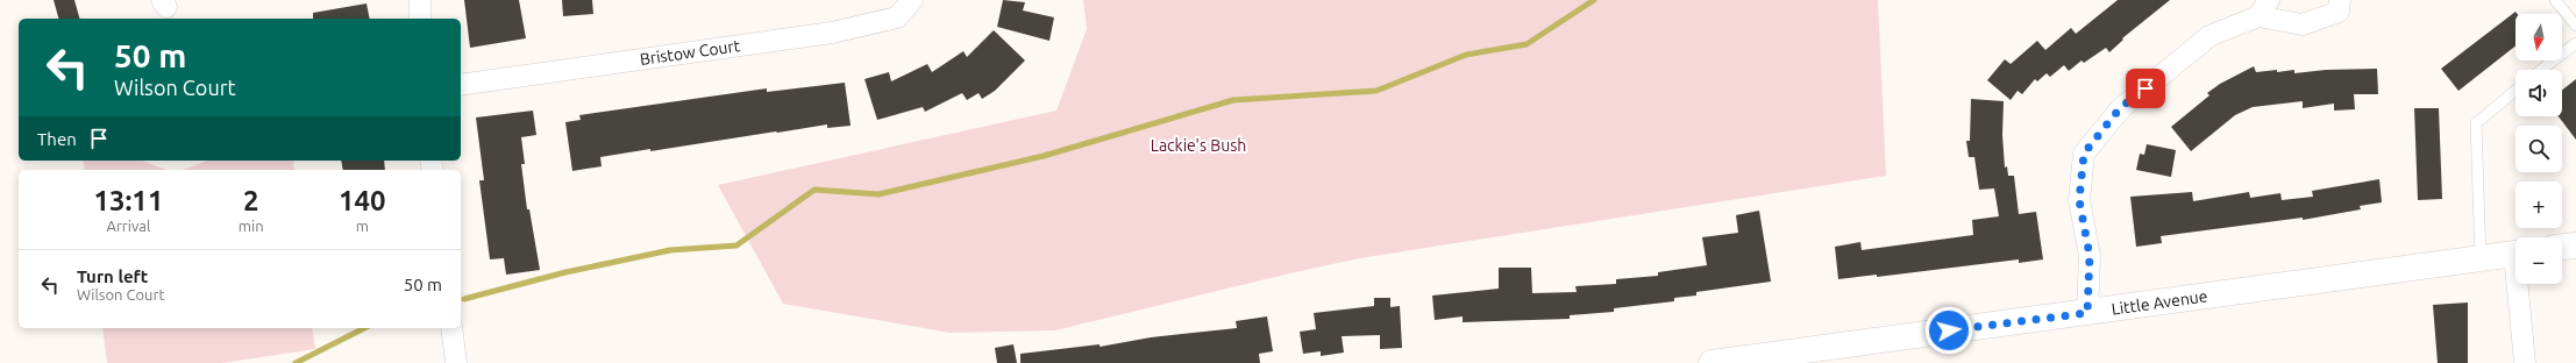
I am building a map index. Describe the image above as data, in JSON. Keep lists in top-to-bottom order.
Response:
{
  "streets": {
    "street": ["Bristow Court", "Little Avenue"]
  },
  "parks": ["Lackie's Bush"],
  "north": "bottom",
  "page": {
    "map_buttons": ["+", "−"],
    "turn": ["50 m", "Wilson Court"],
    "then": "Then",
    "eta": [
      "13:11",
      "Arrival",
      "2",
      "min",
      "140",
      "m"
    ],
    "list": [
      {
        "name": "Turn left",
        "note": "Wilson Court",
        "value": "50 m"
      }
    ]
  }
}
